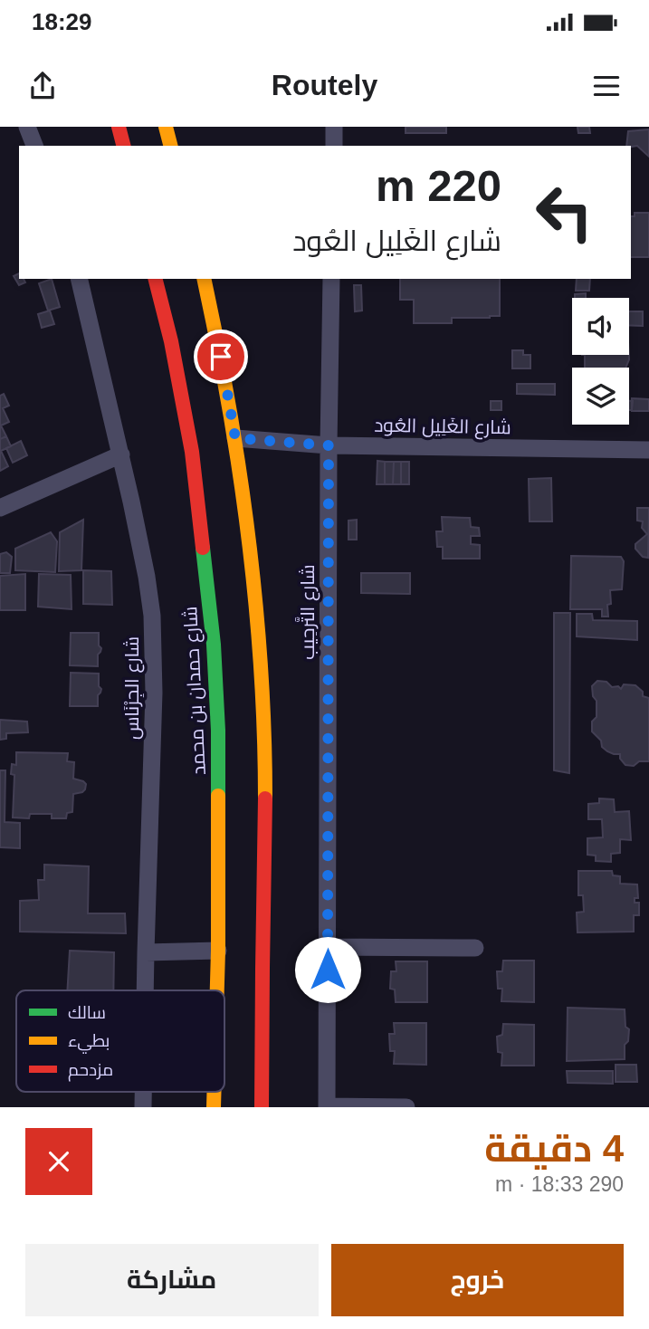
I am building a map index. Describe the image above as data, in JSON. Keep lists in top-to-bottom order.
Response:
{
  "streets": {
    "main road": ["شارع حمدان بن محمد"],
    "street": ["شارع الغَلِيل العُود", "شارع التَّرحِيب", "شارع الجِرْنَاس"]
  },
  "crossings": [
    ["شارع الغَلِيل العُود", "شارع التَّرحِيب"]
  ],
  "legend": ["سالك", "بطيء", "مزدحم"],
  "page": {
    "status": "18:29",
    "header": "Routely",
    "turn": ["220 m", "شارع الغَلِيل العُود"],
    "heading": ["4 دقيقة", "290 m · 18:33"],
    "buttons": ["خروج", "مشاركة"]
  }
}
